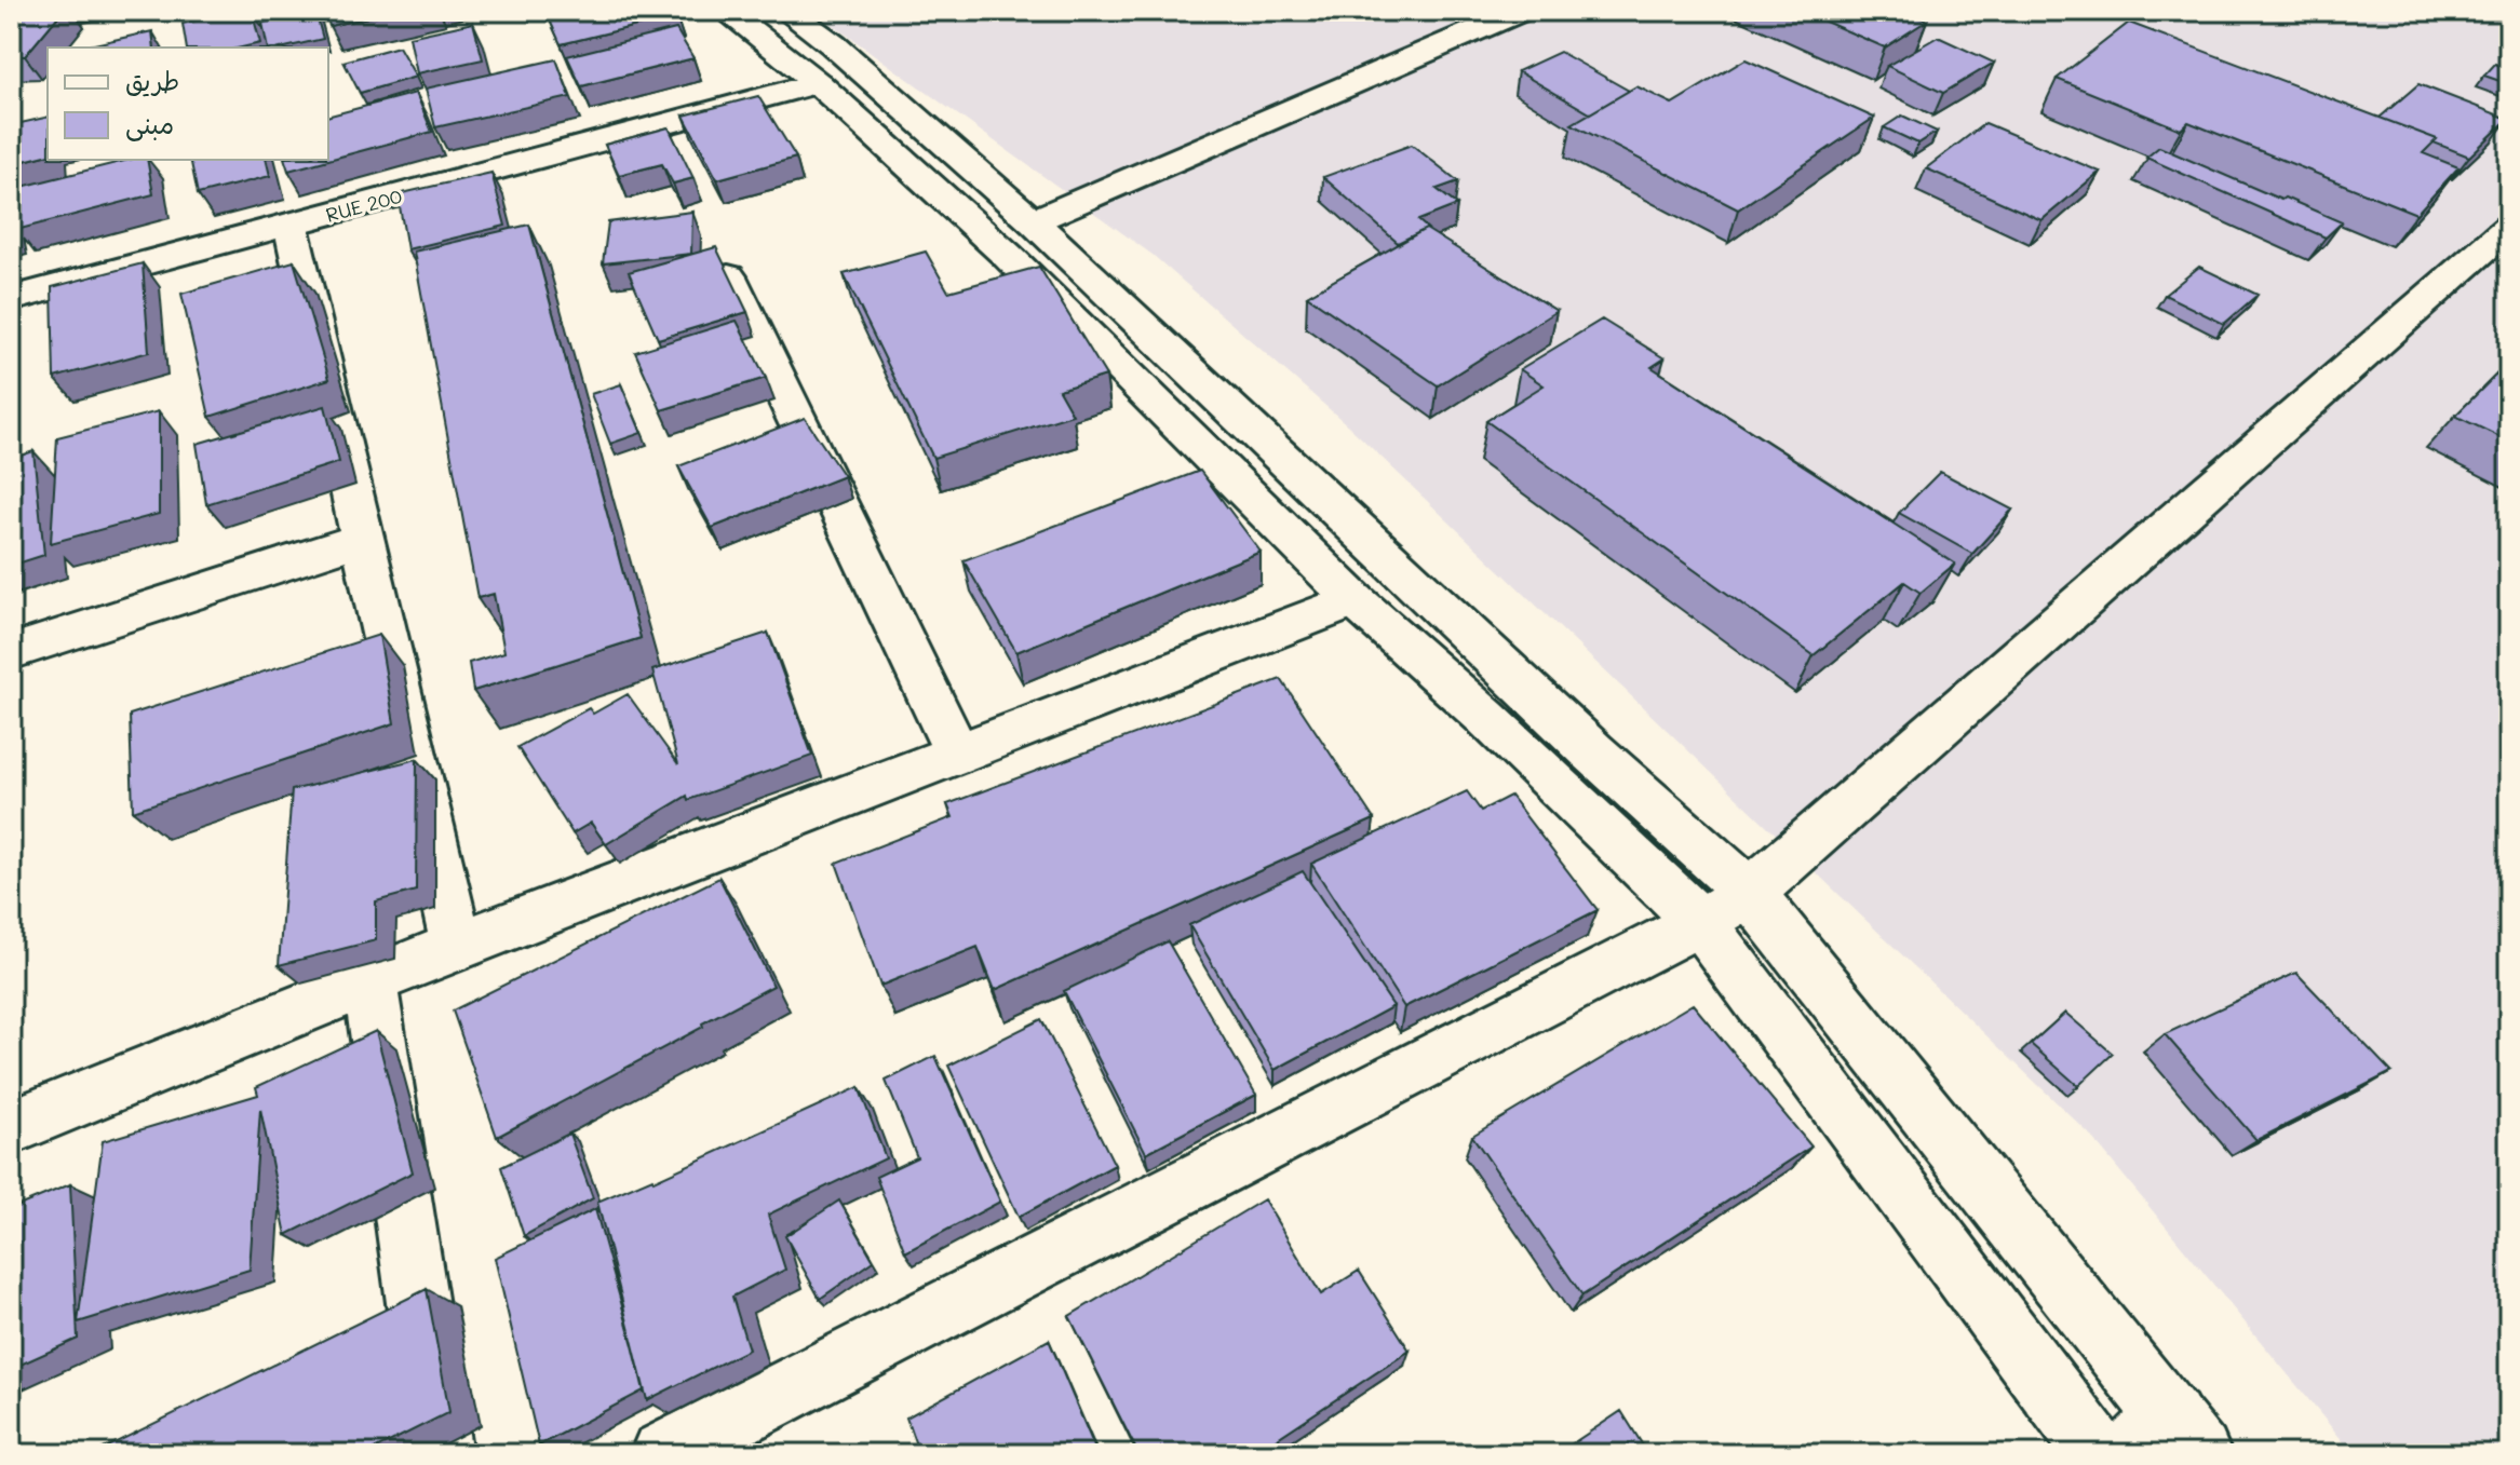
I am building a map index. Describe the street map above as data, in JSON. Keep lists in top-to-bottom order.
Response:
{
  "streets": {
    "street": ["RUE 200"]
  },
  "legend": ["طريق", "مبنى"]
}
